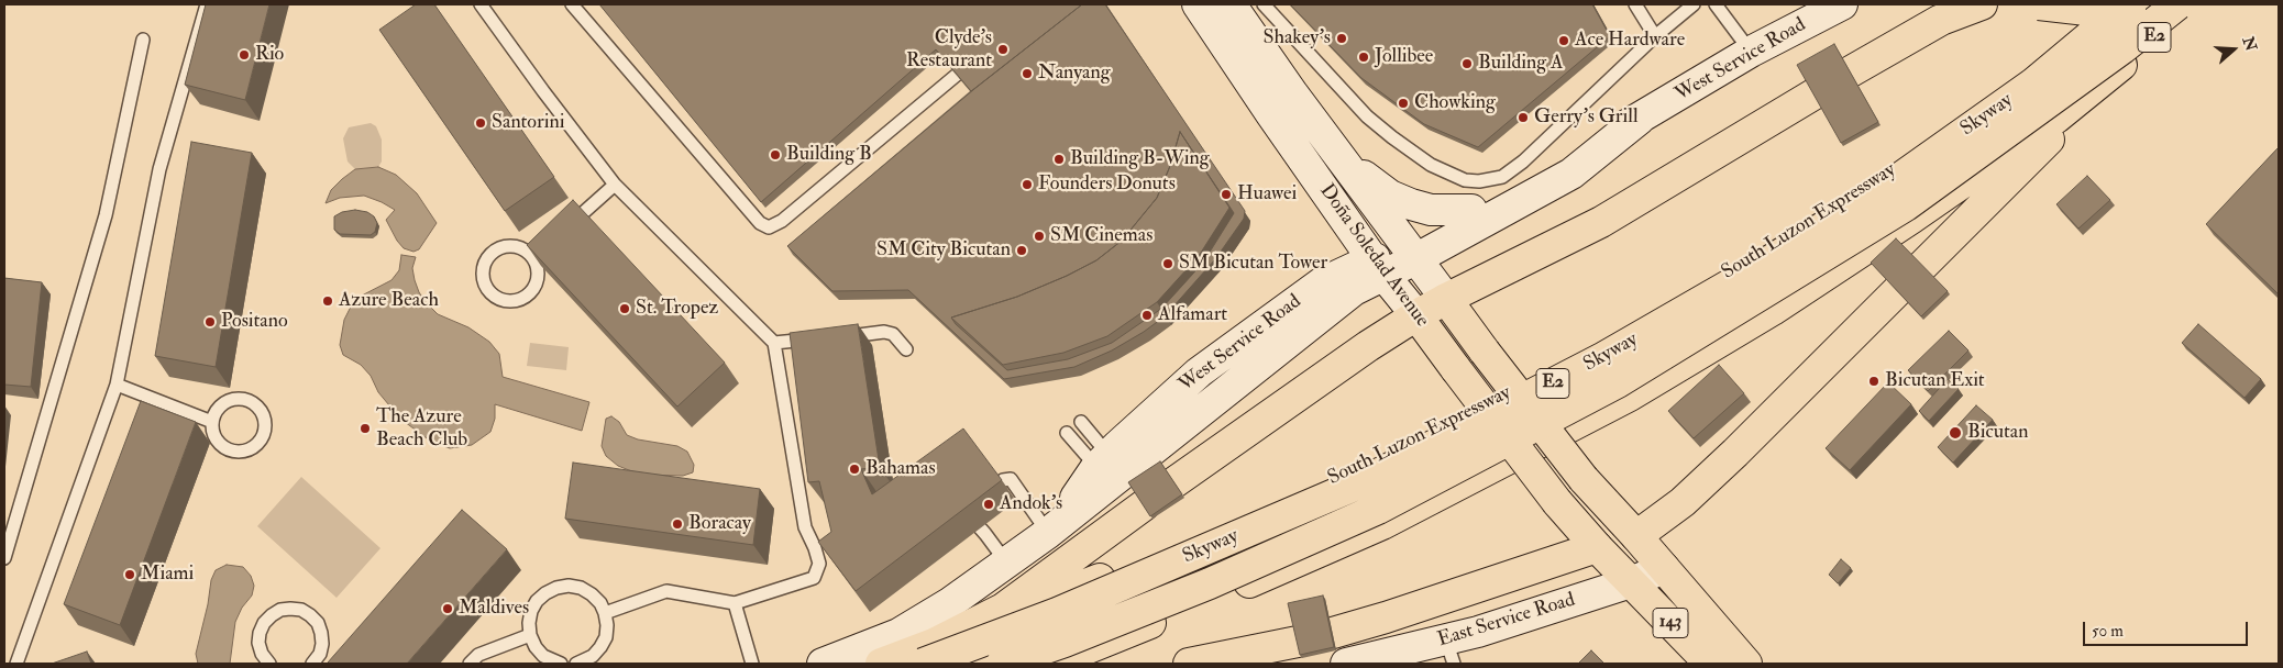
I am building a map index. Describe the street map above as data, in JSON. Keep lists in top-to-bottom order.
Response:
{
  "streets": {
    "main road": [
      "E2",
      "West Service Road",
      "Skyway",
      "South Luzon Expressway",
      "Doña Soledad Avenue",
      "East Service Road",
      "143"
    ]
  },
  "crossings": [
    ["West Service Road", "Doña Soledad Avenue"],
    ["Skyway", "South Luzon Expressway"],
    ["Doña Soledad Avenue", "143"],
    ["East Service Road", "143"]
  ],
  "places": [
    "Shakey's",
    "Ace Hardware",
    "Clyde's Restaurant",
    "Rio",
    "Jollibee",
    "Building A",
    "Nanyang",
    "Chowking",
    "Gerry's Grill",
    "Santorini",
    "Building B",
    "Building B-Wing",
    "Founders Donuts",
    "Huawei",
    "SM Cinemas",
    "SM City Bicutan",
    "SM Bicutan Tower",
    "Azure Beach",
    "St. Tropez",
    "Alfamart",
    "Positano",
    "Bicutan Exit",
    "The Azure Beach Club",
    "Bicutan",
    "Bahamas",
    "Andok's",
    "Boracay",
    "Miami",
    "Maldives"
  ],
  "scale_bar": "50 m",
  "north": "right"
}
